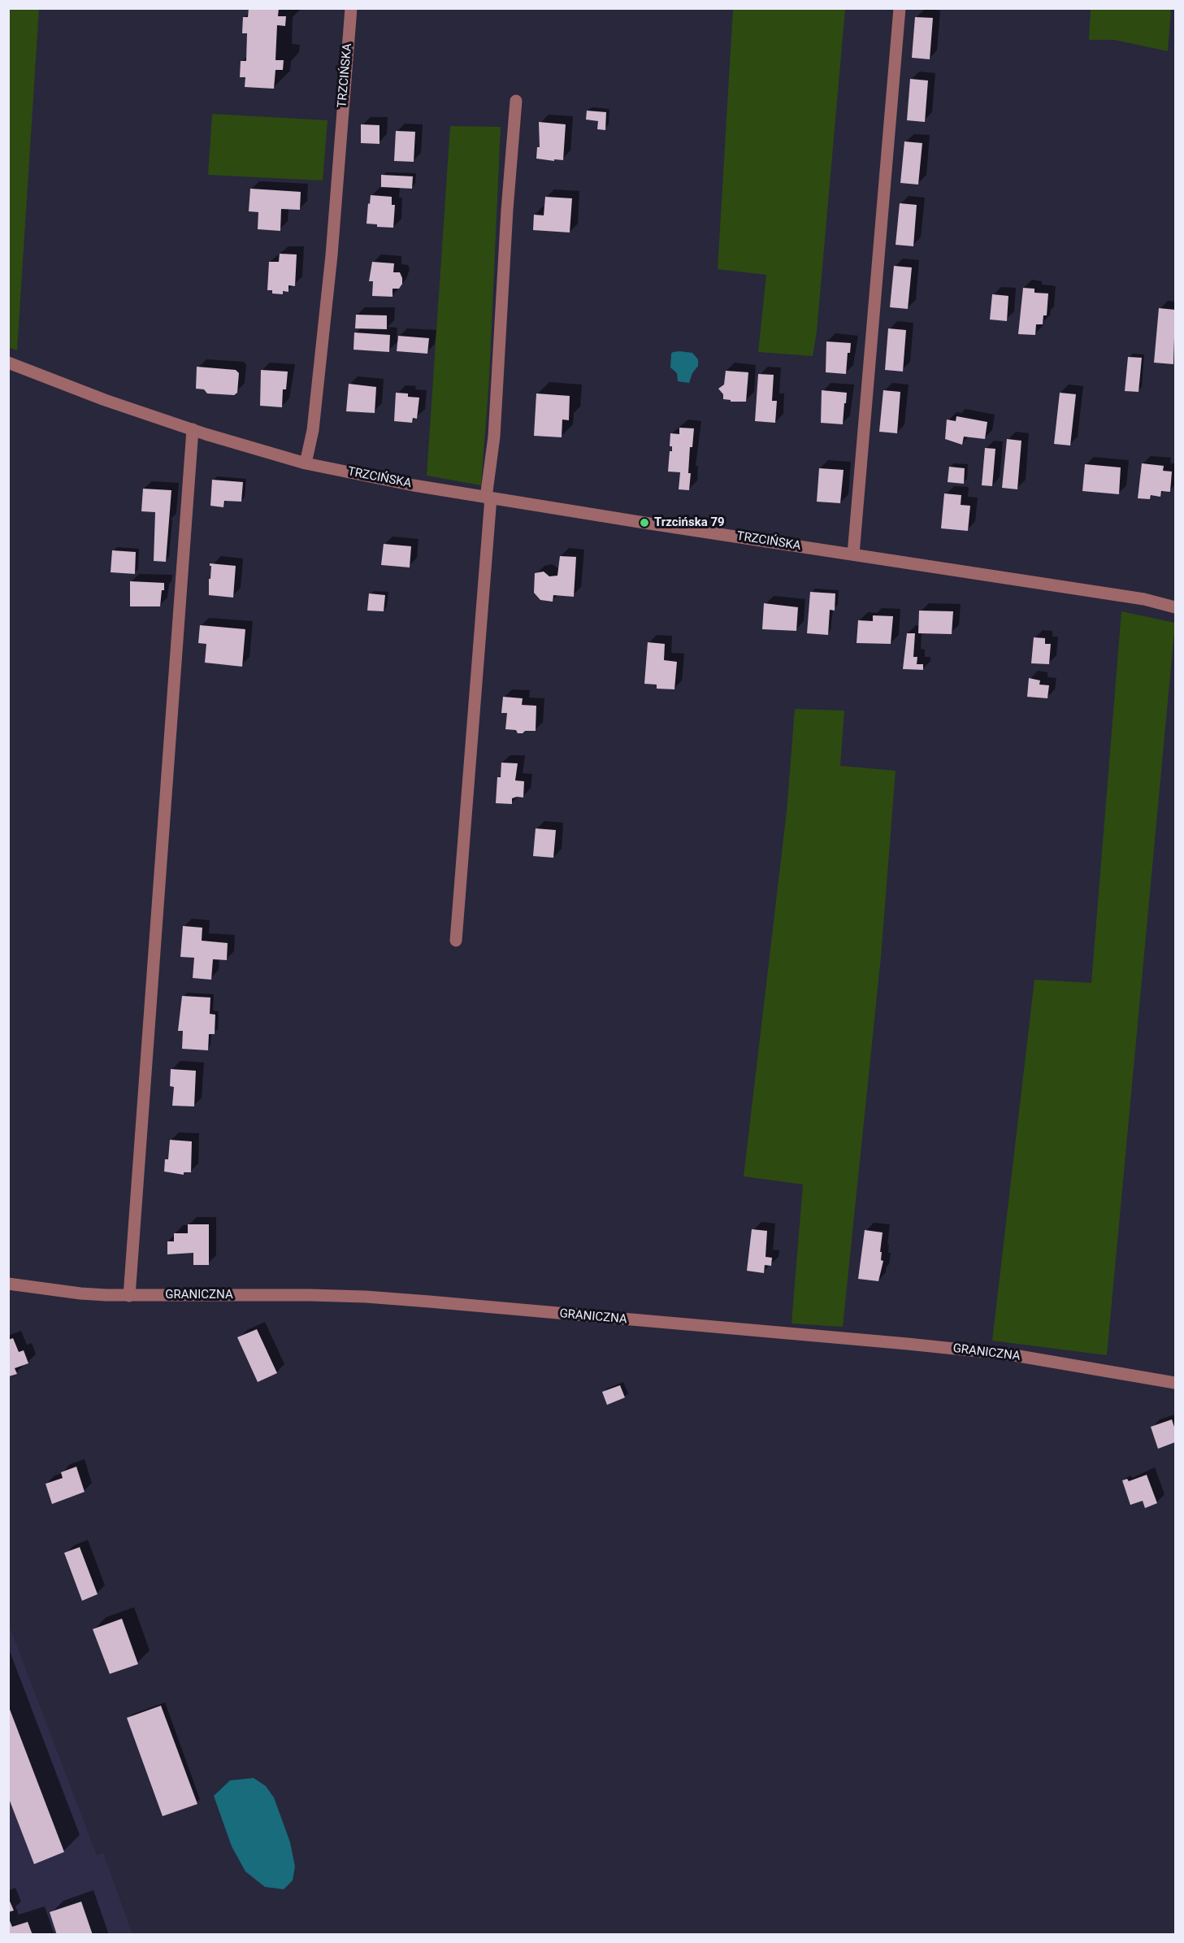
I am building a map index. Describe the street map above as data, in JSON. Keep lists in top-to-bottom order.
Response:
{
  "streets": {
    "street": ["TRZCIŃSKA", "GRANICZNA"]
  },
  "places": ["Trzcińska 79"]
}
